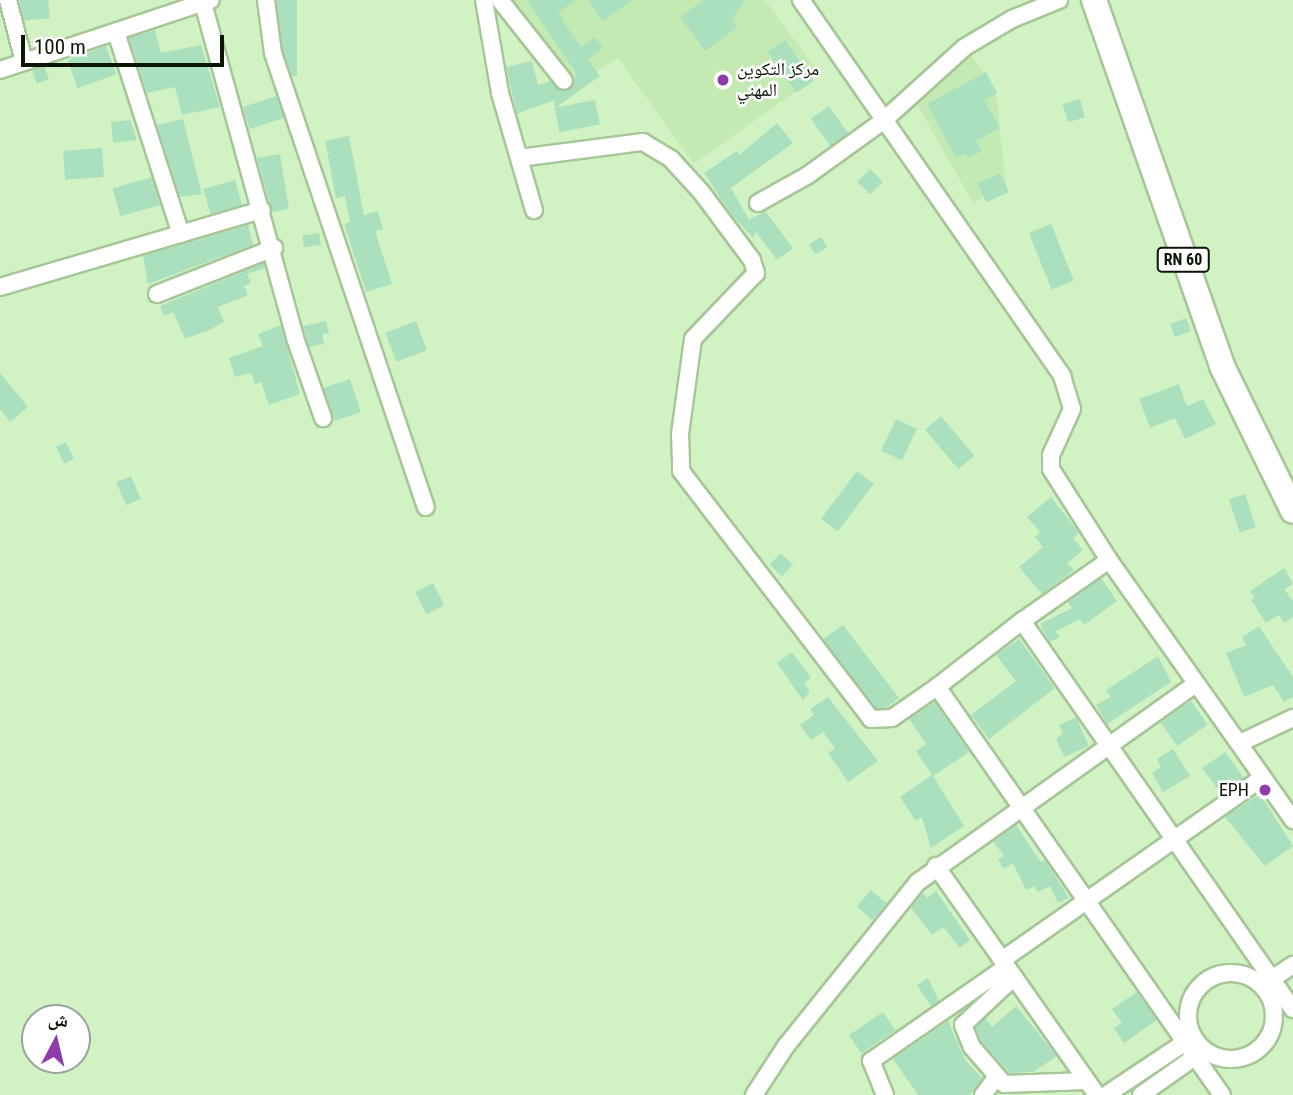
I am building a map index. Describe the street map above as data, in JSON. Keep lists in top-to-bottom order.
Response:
{
  "streets": {
    "main road": ["RN 60"]
  },
  "places": ["مركز التكوين المهني", "EPH"],
  "scale_bar": "100 m",
  "north": "top"
}
